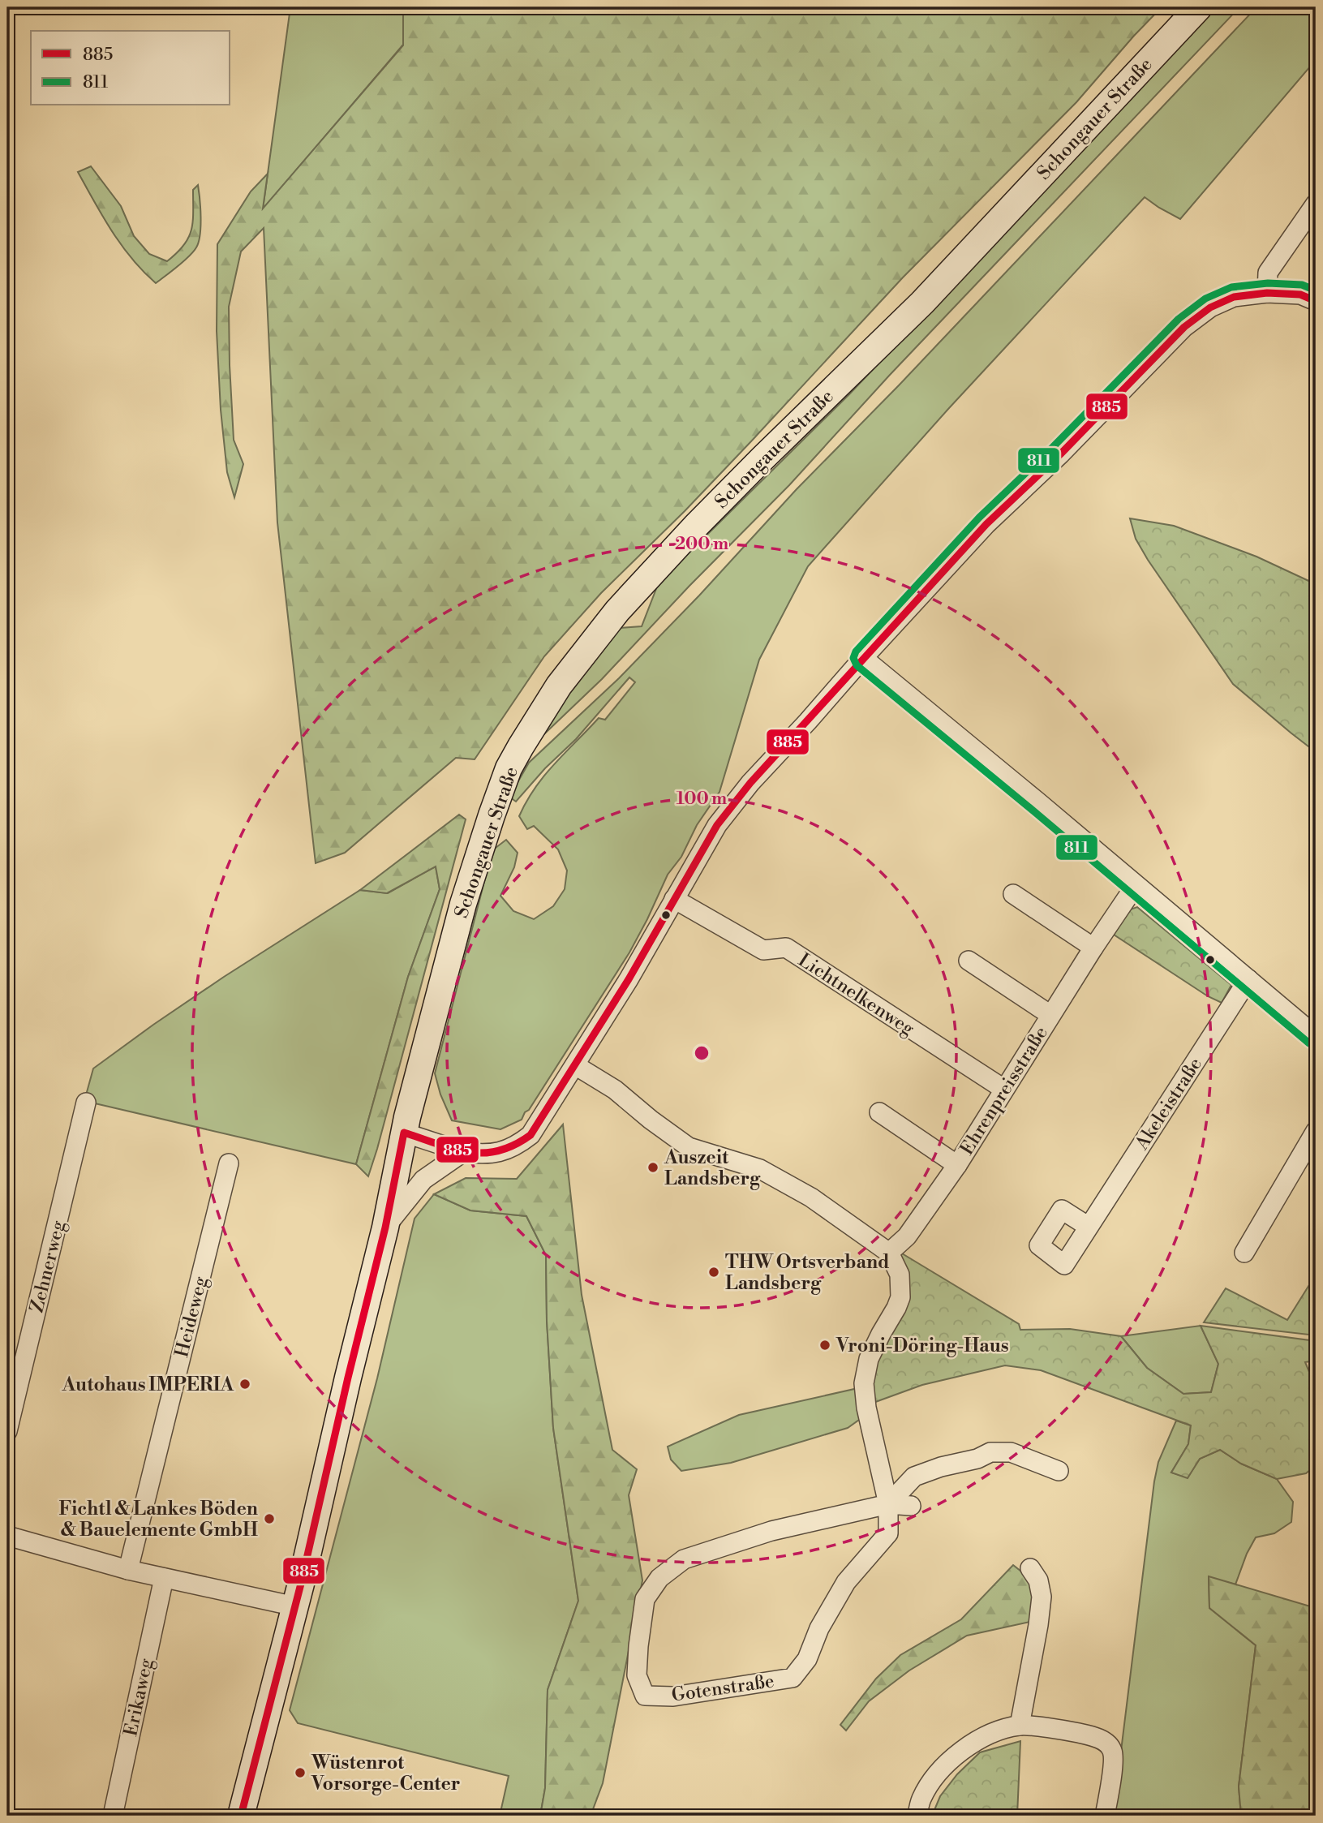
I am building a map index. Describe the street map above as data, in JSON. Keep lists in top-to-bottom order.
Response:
{
  "streets": {
    "main road": ["Schongauer Straße"],
    "street": [
      "Lichtnelkenweg",
      "Ehrenpreisstraße",
      "Akeleistraße",
      "Zehnerweg",
      "Heideweg",
      "Gotenstraße",
      "Erikaweg"
    ]
  },
  "crossings": [
    ["Lichtnelkenweg", "Ehrenpreisstraße"],
    ["Ehrenpreisstraße", "Gotenstraße"]
  ],
  "places": [
    "Auszeit Landsberg",
    "THW Ortsverband Landsberg",
    "Vroni-Döring-Haus",
    "Autohaus IMPERIA",
    "Fichtl & Lankes Böden & Bauelemente GmbH",
    "Wüstenrot Vorsorge-Center"
  ],
  "lines": ["transit line 811", "transit line 885"],
  "legend": ["885", "811"],
  "rings": ["200 m", "100 m"]
}
